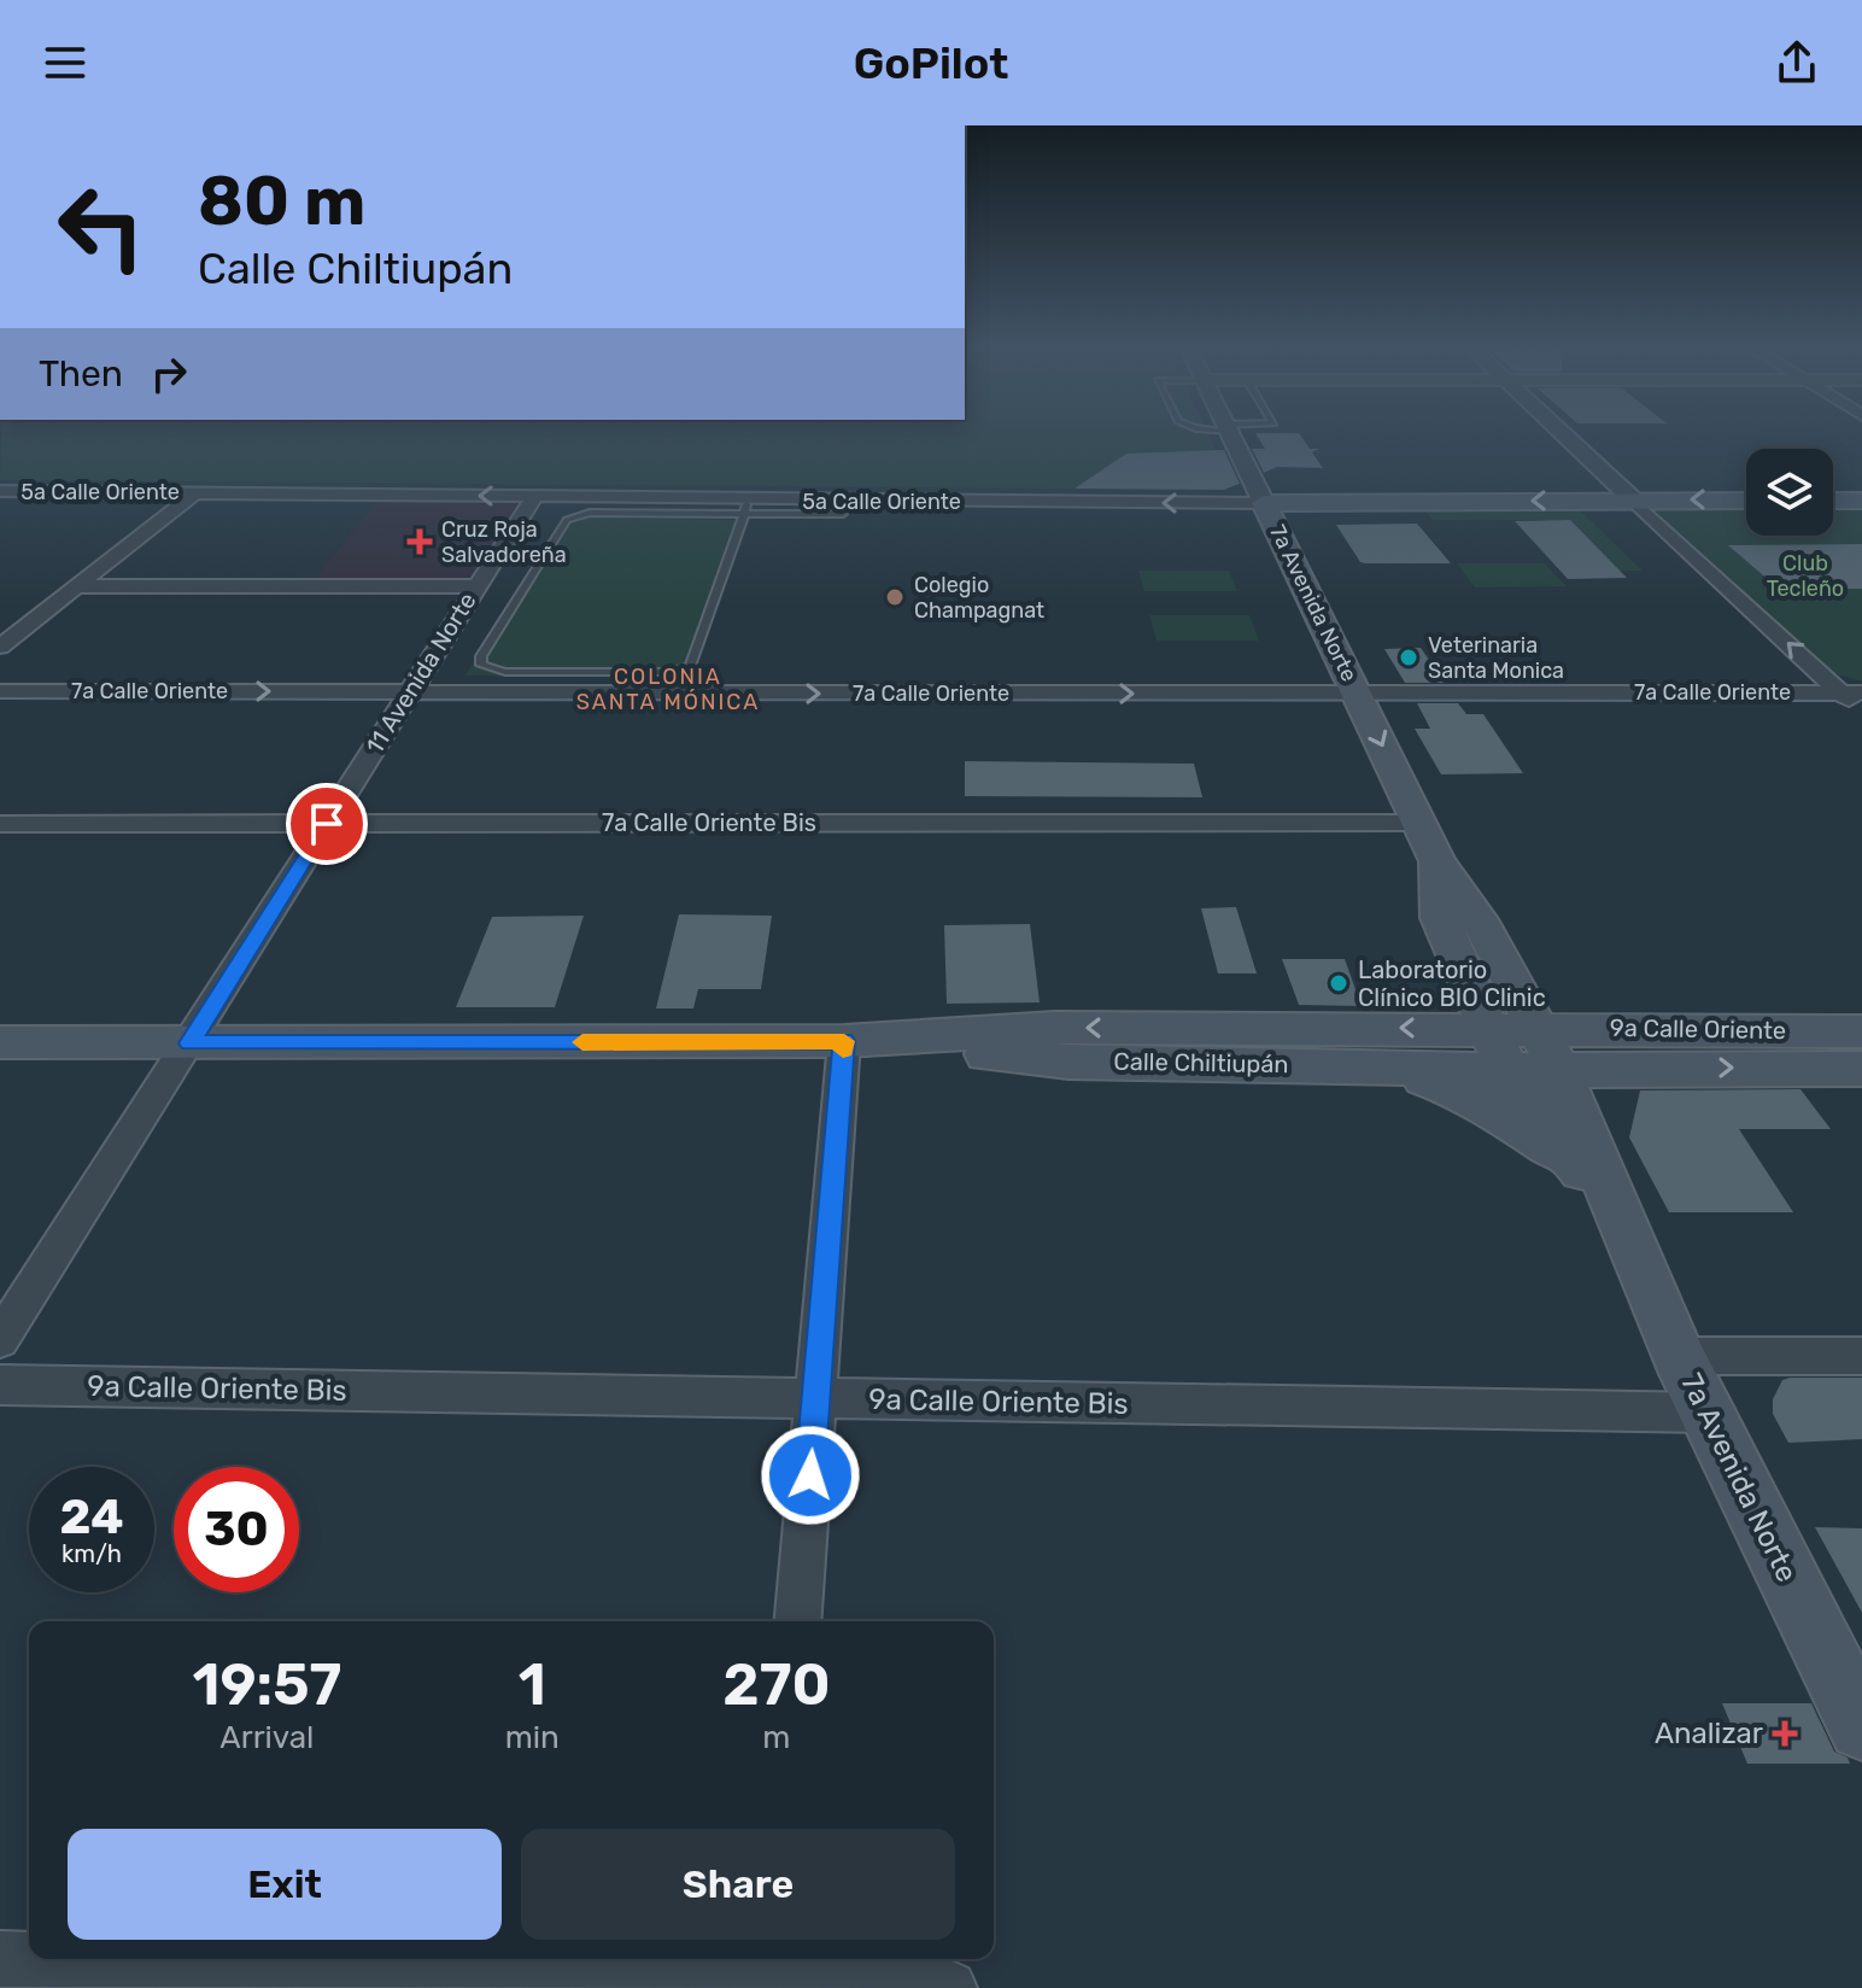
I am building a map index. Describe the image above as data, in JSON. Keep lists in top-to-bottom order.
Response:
{
  "streets": {
    "main road": [
      "5a Calle Oriente",
      "7a Avenida Norte",
      "9a Calle Oriente",
      "Calle Chiltiupán"
    ],
    "street": [
      "11 Avenida Norte",
      "7a Calle Oriente",
      "7a Calle Oriente Bis",
      "9a Calle Oriente Bis"
    ]
  },
  "crossings": [
    ["5a Calle Oriente", "7a Avenida Norte"],
    ["5a Calle Oriente", "11 Avenida Norte"],
    ["7a Avenida Norte", "7a Calle Oriente"],
    ["7a Avenida Norte", "7a Calle Oriente Bis"],
    ["7a Avenida Norte", "9a Calle Oriente"],
    ["7a Avenida Norte", "Calle Chiltiupán"],
    ["7a Avenida Norte", "9a Calle Oriente Bis"],
    ["11 Avenida Norte", "7a Calle Oriente"],
    ["11 Avenida Norte", "7a Calle Oriente Bis"],
    ["11 Avenida Norte", "Calle Chiltiupán"],
    ["9a Calle Oriente", "Calle Chiltiupán"]
  ],
  "one_way": ["5a Calle Oriente", "7a Calle Oriente"],
  "districts": ["COLONIA SANTA MÓNICA"],
  "parks": ["Club Tecleño"],
  "places": {
    "health": ["Cruz Roja Salvadoreña", "Analizar"],
    "other": ["Colegio Champagnat", "Veterinaria Santa Monica", "Laboratorio Clínico BIO Clinic"]
  },
  "page": {
    "header": "GoPilot",
    "turn": ["80 m", "Calle Chiltiupán"],
    "then": "Then",
    "speed": "24 km/h",
    "limit": "30",
    "eta": [
      "19:57",
      "Arrival",
      "1",
      "min",
      "270",
      "m"
    ],
    "buttons": ["Exit", "Share"]
  }
}
